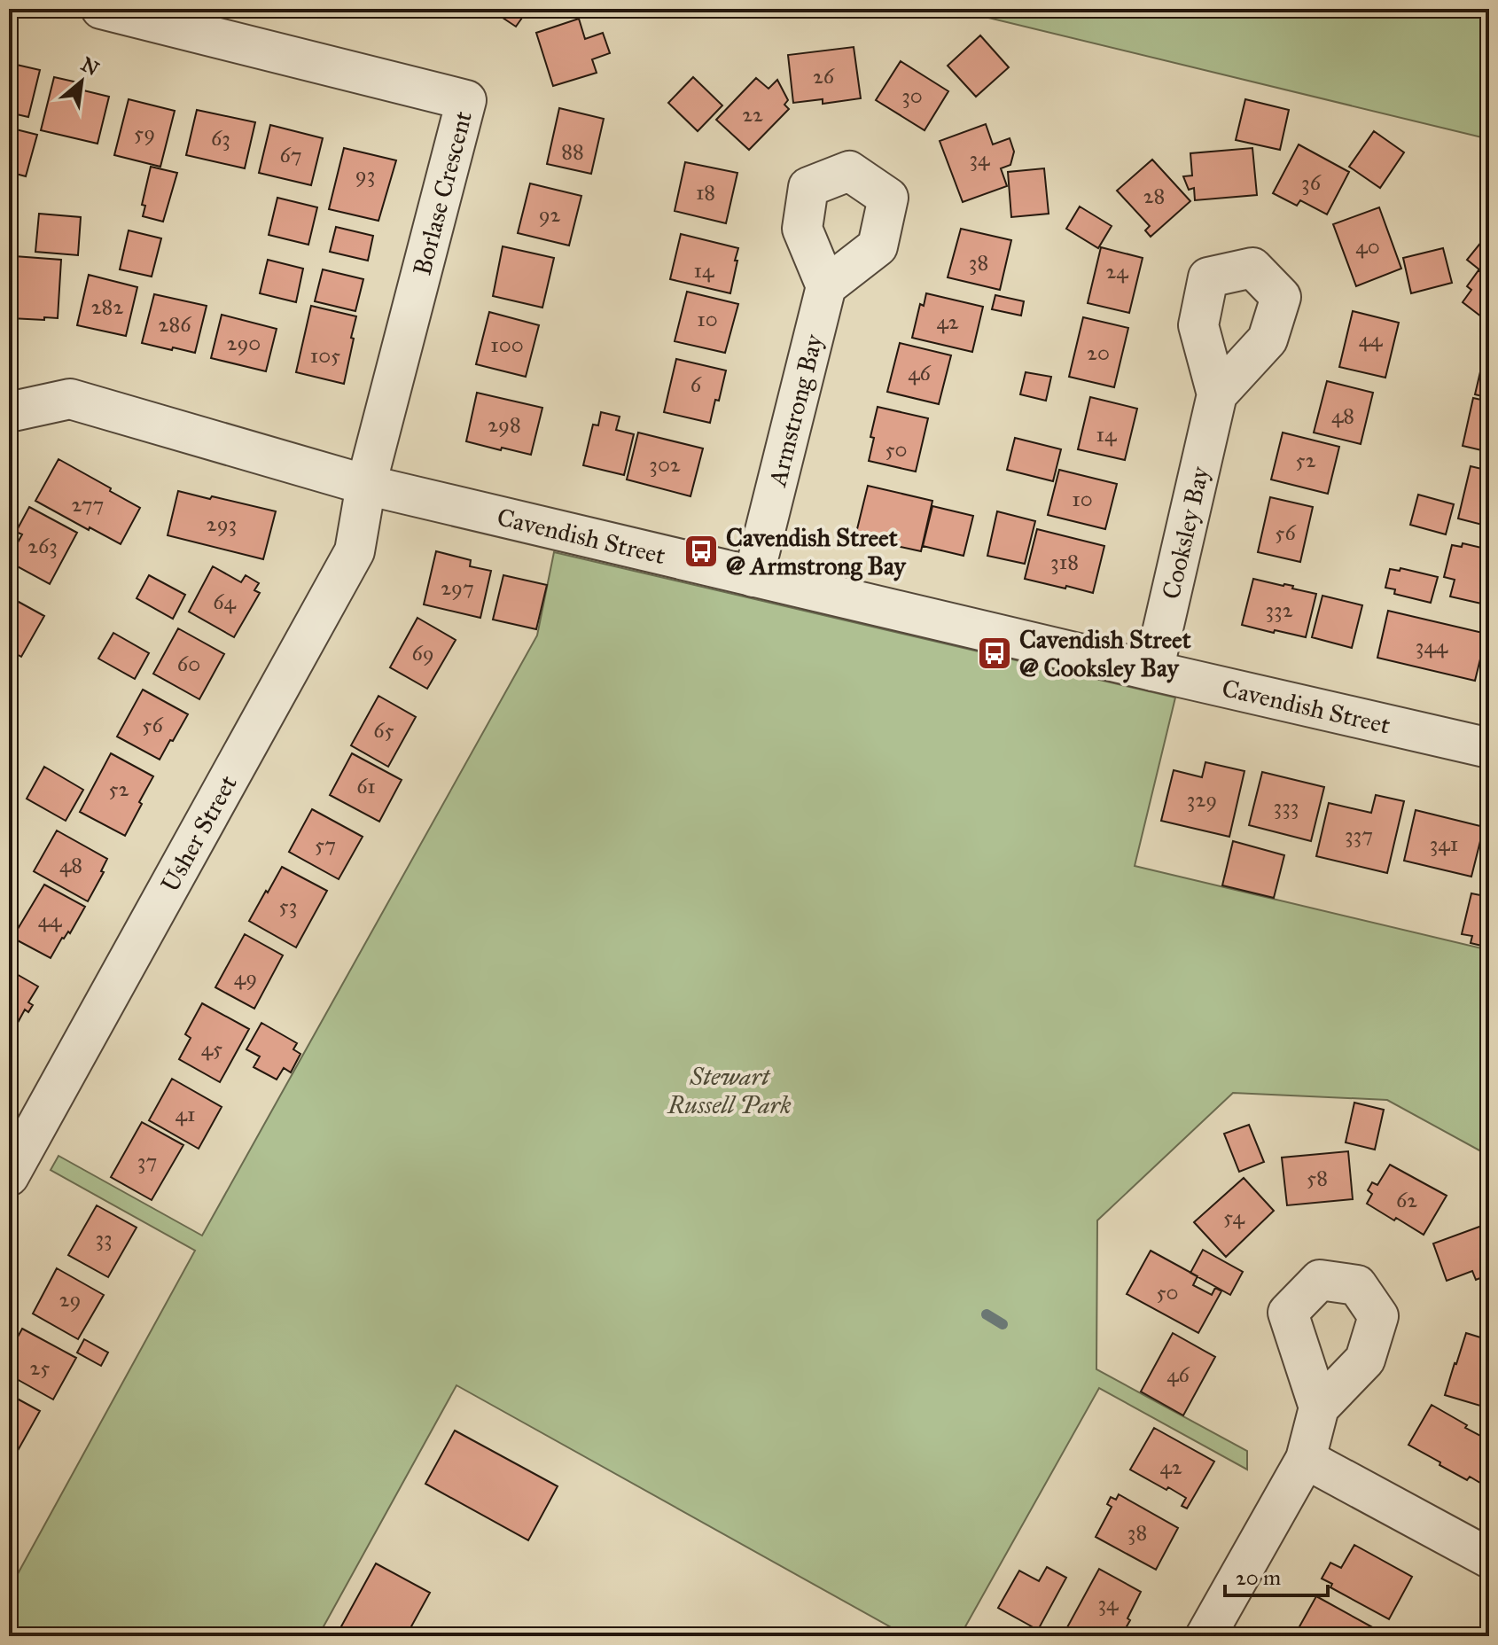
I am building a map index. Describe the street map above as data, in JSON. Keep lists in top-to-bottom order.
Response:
{
  "streets": {
    "street": [
      "Borlase Crescent",
      "Armstrong Bay",
      "Cooksley Bay",
      "Cavendish Street",
      "Usher Street"
    ]
  },
  "crossings": [
    ["Borlase Crescent", "Cavendish Street"],
    ["Borlase Crescent", "Usher Street"],
    ["Armstrong Bay", "Cavendish Street"],
    ["Cooksley Bay", "Cavendish Street"],
    ["Cavendish Street", "Usher Street"]
  ],
  "parks": ["Stewart Russell Park"],
  "places": {
    "bus stop": ["Cavendish Street @ Armstrong Bay", "Cavendish Street @ Cooksley Bay"]
  },
  "house_numbers": [
    "26",
    "30",
    "22",
    "59",
    "63",
    "88",
    "67",
    "34",
    "93",
    "36",
    "18",
    "28",
    "92",
    "40",
    "38",
    "14",
    "24",
    "282",
    "10",
    "42",
    "286",
    "44",
    "290",
    "100",
    "20",
    "105",
    "46",
    "6",
    "48",
    "298",
    "14",
    "50",
    "52",
    "302",
    "10",
    "277",
    "293",
    "56",
    "263",
    "318",
    "297",
    "64",
    "332",
    "344",
    "69",
    "60",
    "56",
    "65",
    "61",
    "52",
    "329",
    "333",
    "337",
    "341",
    "57",
    "48",
    "53",
    "44",
    "49",
    "45",
    "41",
    "37",
    "58",
    "62",
    "54",
    "33",
    "50",
    "29",
    "25",
    "46",
    "42",
    "38",
    "34"
  ],
  "scale_bar": "20 m",
  "north": "top right"
}
